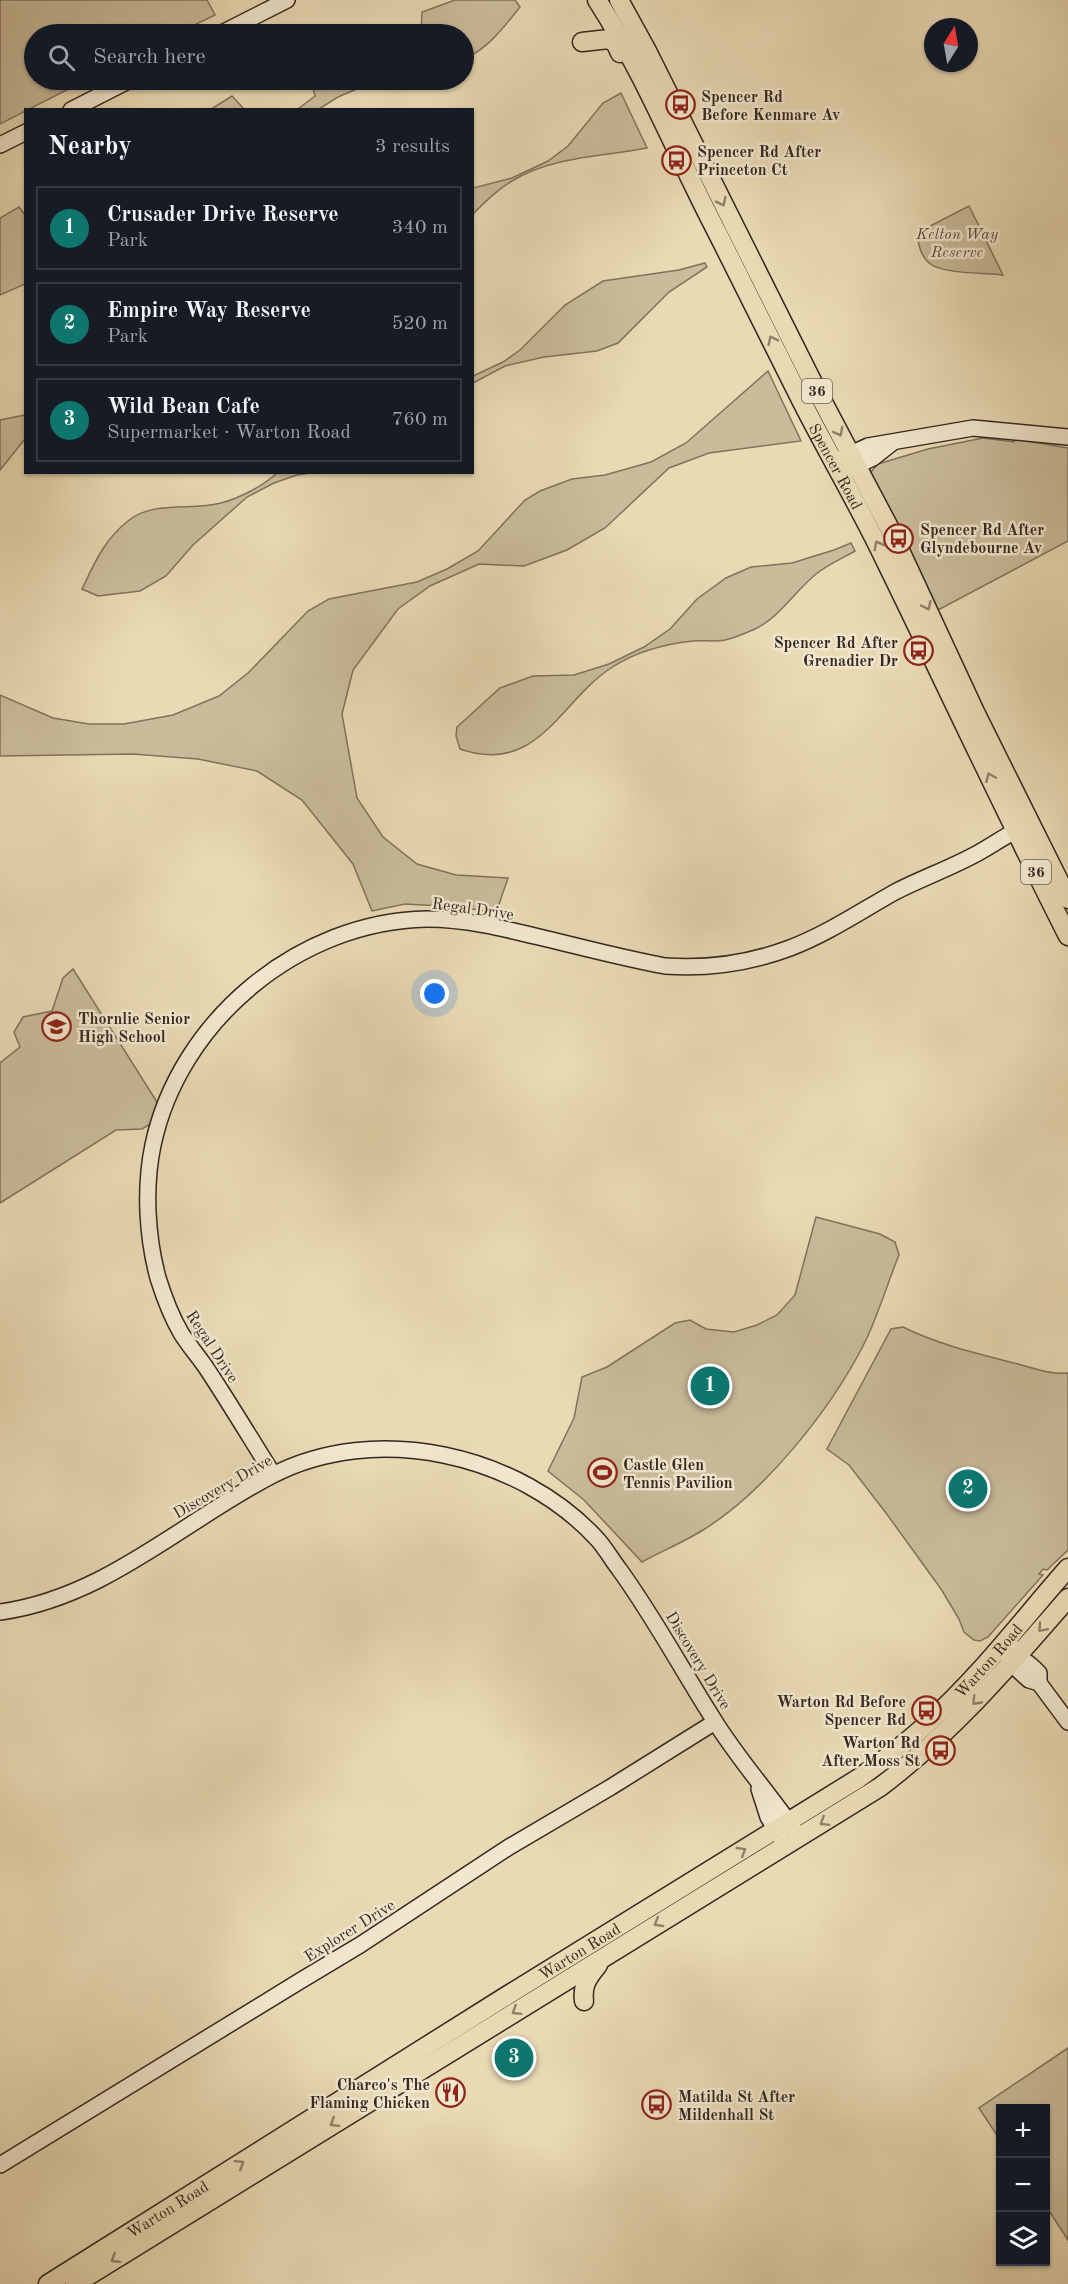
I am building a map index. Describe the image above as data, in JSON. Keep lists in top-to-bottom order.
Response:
{
  "streets": {
    "main road": ["36", "Spencer Road", "Warton Road"],
    "street": ["Regal Drive", "Discovery Drive", "Explorer Drive"]
  },
  "crossings": [
    ["Spencer Road", "Regal Drive"],
    ["Regal Drive", "Discovery Drive"],
    ["Discovery Drive", "Warton Road"],
    ["Discovery Drive", "Explorer Drive"]
  ],
  "parks": ["Kelton Way Reserve"],
  "places": {
    "bus stop": [
      "Spencer Rd Before Kenmare Av",
      "Spencer Rd After Princeton Ct",
      "Spencer Rd After Glyndebourne Av",
      "Spencer Rd After Grenadier Dr",
      "Warton Rd Before Spencer Rd",
      "Warton Rd After Moss St",
      "Matilda St After Mildenhall St"
    ],
    "school or university": ["Thornlie Senior High School"],
    "sports": ["Castle Glen Tennis Pavilion"],
    "restaurant": ["Charco's The Flaming Chicken"]
  },
  "north": "top",
  "page": {
    "search": "Search here",
    "heading": ["Nearby", "3 results"],
    "list": [
      {
        "mark": "1",
        "name": "Crusader Drive Reserve",
        "note": "Park",
        "value": "340 m"
      },
      {
        "mark": "2",
        "name": "Empire Way Reserve",
        "note": "Park",
        "value": "520 m"
      },
      {
        "mark": "3",
        "name": "Wild Bean Cafe",
        "note": "Supermarket · Warton Road",
        "value": "760 m"
      }
    ],
    "pins": ["1", "2", "3"],
    "map_buttons": ["+", "−"]
  }
}
